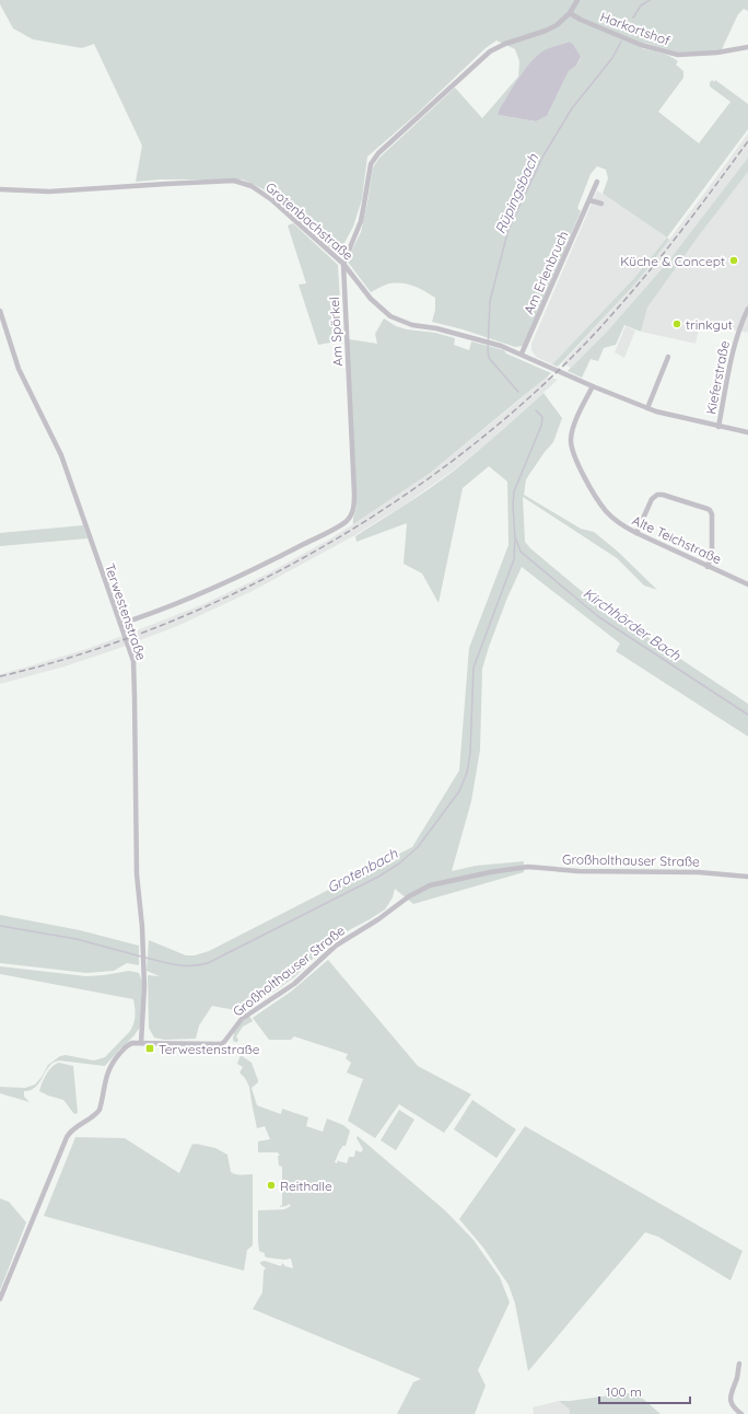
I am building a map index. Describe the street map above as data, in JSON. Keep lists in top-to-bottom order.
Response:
{
  "streets": {
    "street": [
      "Harkortshof",
      "Grotenbachstraße",
      "Am Erlenbruch",
      "Am Spörkel",
      "Kieferstraße",
      "Alte Teichstraße",
      "Terwestenstraße",
      "Großholthauser Straße"
    ]
  },
  "crossings": [
    ["Harkortshof", "Am Spörkel"],
    ["Grotenbachstraße", "Am Erlenbruch"],
    ["Grotenbachstraße", "Am Spörkel"],
    ["Grotenbachstraße", "Kieferstraße"],
    ["Grotenbachstraße", "Alte Teichstraße"],
    ["Am Spörkel", "Terwestenstraße"],
    ["Terwestenstraße", "Großholthauser Straße"]
  ],
  "water": ["Rüpingsbach", "Kirchhörder Bach", "Grotenbach"],
  "places": {
    "other": ["Küche & Concept", "trinkgut", "Reithalle"],
    "transit": ["Terwestenstraße"]
  },
  "scale_bar": "100 m"
}
